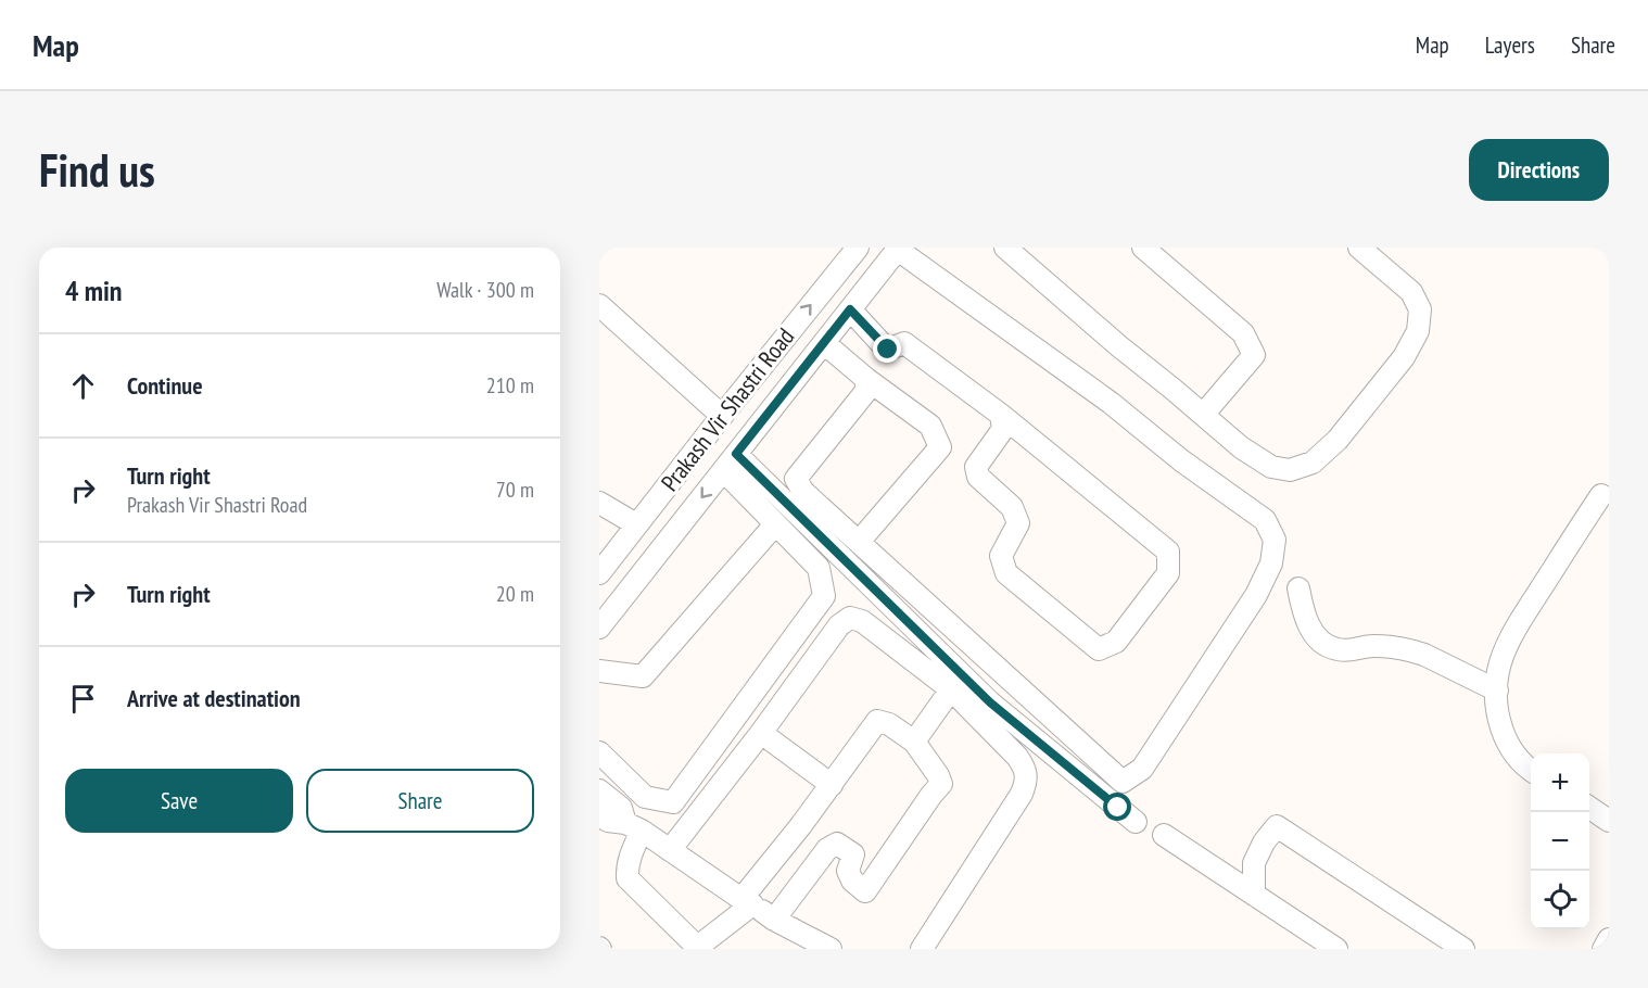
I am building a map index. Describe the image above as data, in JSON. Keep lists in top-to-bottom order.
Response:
{
  "streets": {
    "street": ["Prakash Vir Shastri Road"]
  },
  "page": {
    "header": "Map",
    "nav": ["Map", "Layers", "Share"],
    "buttons": [
      "Directions",
      ["Save", "Share"]
    ],
    "title": "Find us",
    "heading": ["4 min", "Walk · 300 m"],
    "list": [
      ["Continue", "210 m"],
      ["Turn right", "Prakash Vir Shastri Road", "70 m"],
      ["Turn right", "20 m"],
      "Arrive at destination"
    ],
    "map_buttons": ["+", "−"]
  }
}
